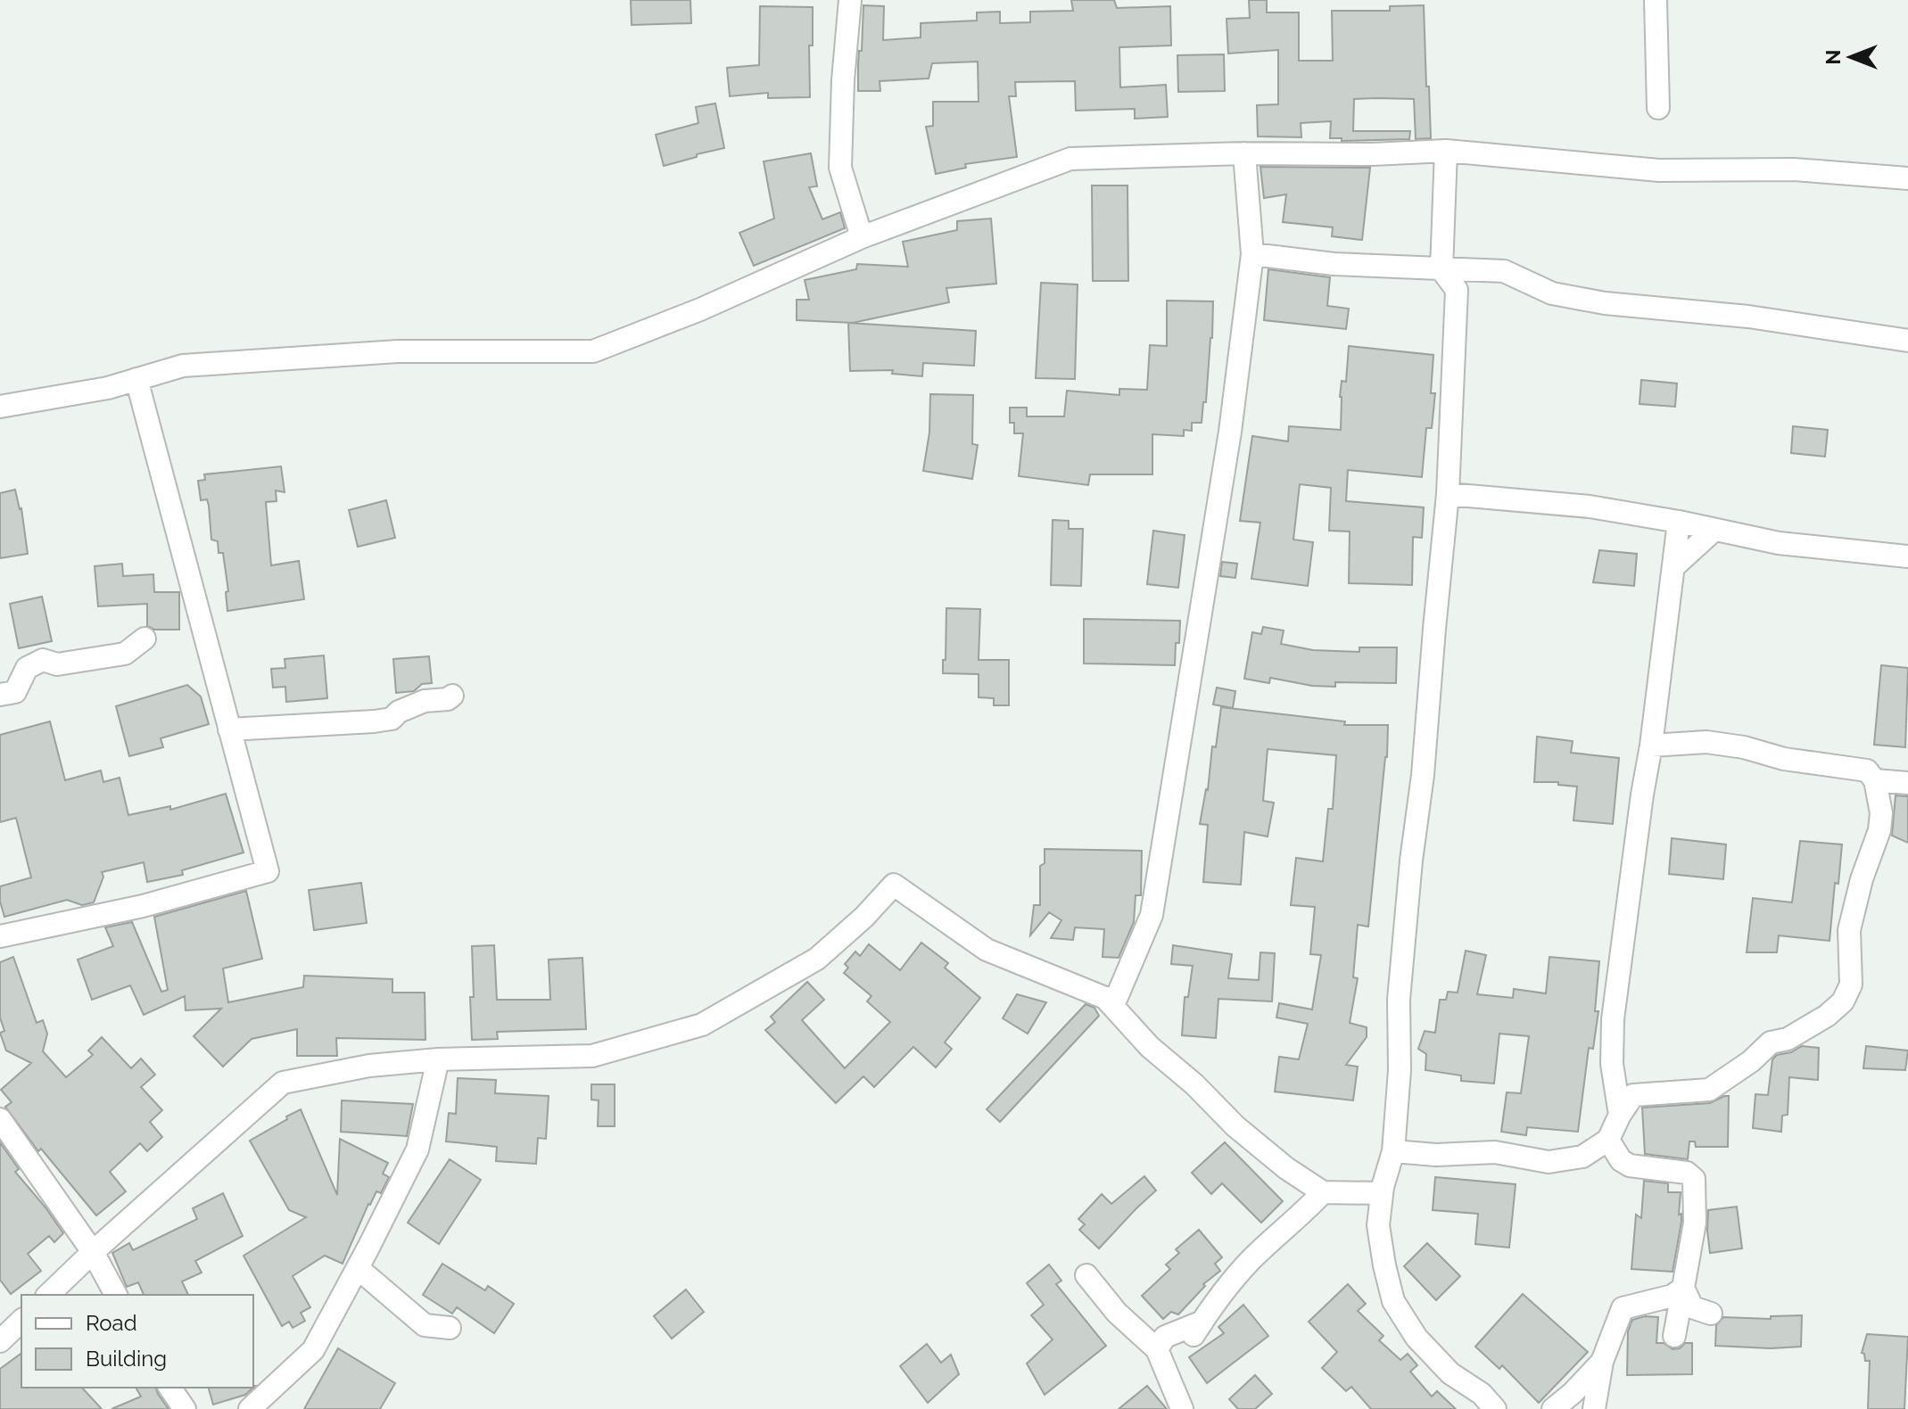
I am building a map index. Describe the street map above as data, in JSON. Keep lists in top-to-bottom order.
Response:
{
  "legend": ["Road", "Building"],
  "north": "left"
}
